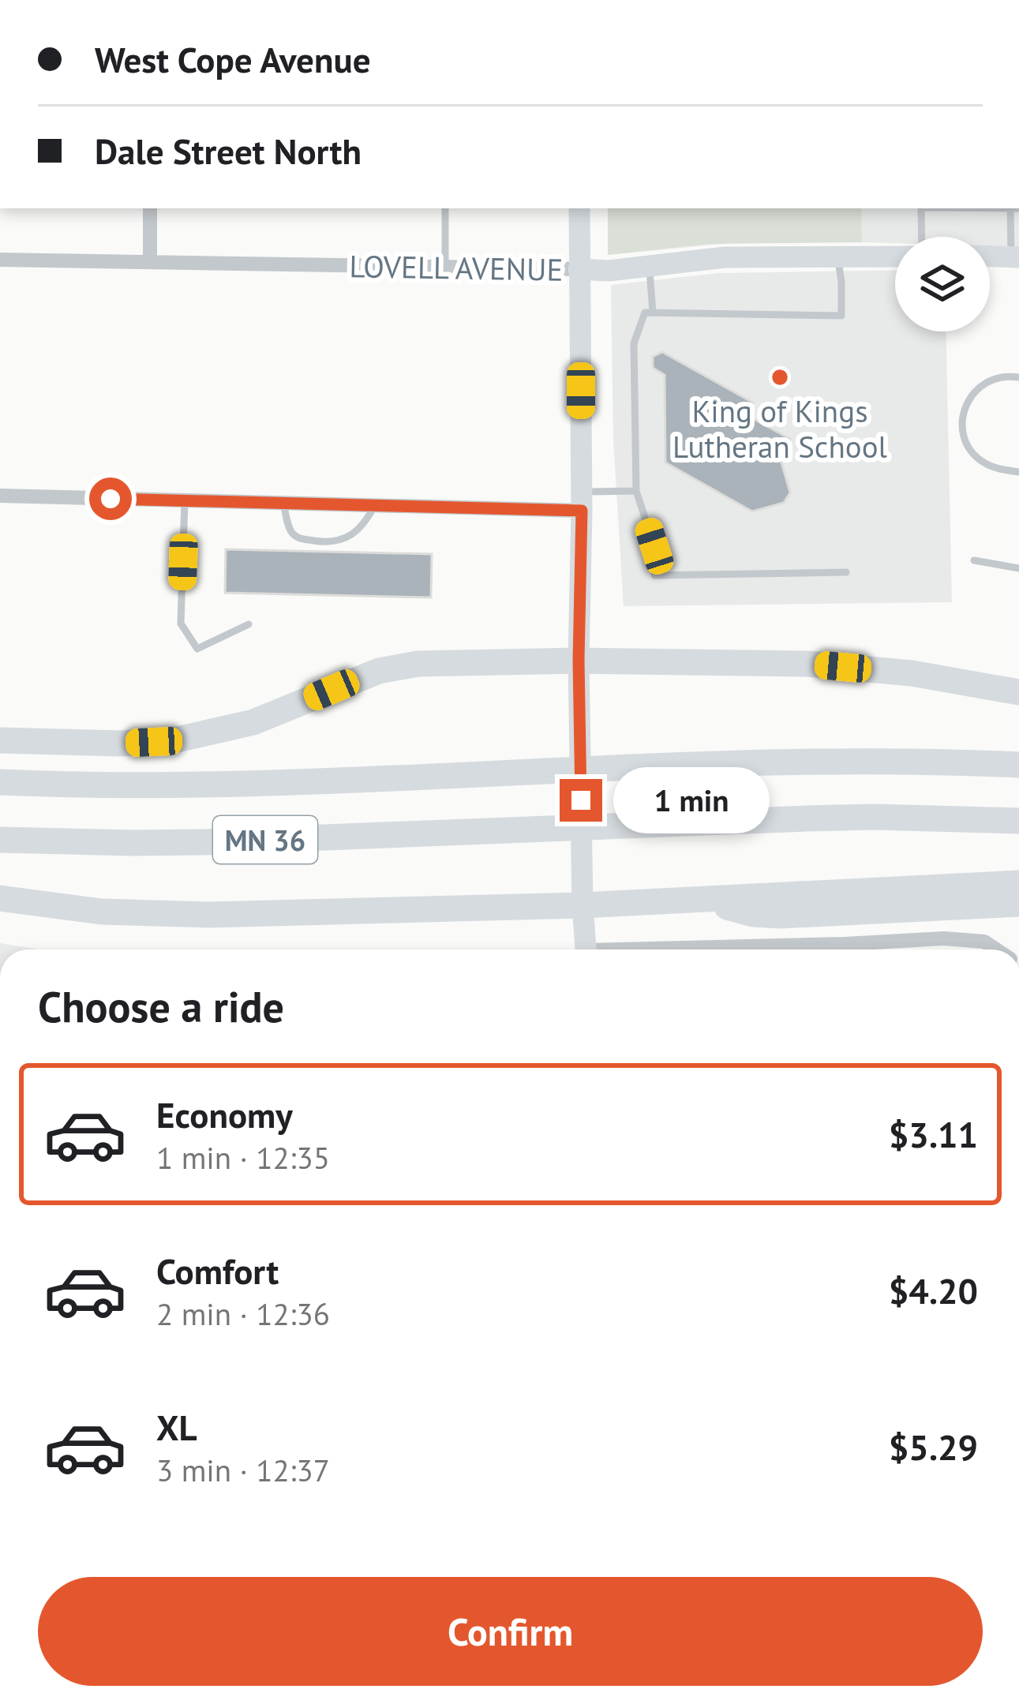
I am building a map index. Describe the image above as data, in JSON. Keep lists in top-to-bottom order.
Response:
{
  "streets": {
    "highway": ["MN 36"],
    "main road": ["LOVELL AVENUE"]
  },
  "places": ["King of Kings Lutheran School"],
  "page": {
    "banner": ["West Cope Avenue", "Dale Street North"],
    "bubble": "1 min",
    "heading": "Choose a ride",
    "list": [
      {
        "name": "Economy",
        "note": "1 min · 12:35",
        "value": "$3.11"
      },
      {
        "name": "Comfort",
        "note": "2 min · 12:36",
        "value": "$4.20"
      },
      {
        "name": "XL",
        "note": "3 min · 12:37",
        "value": "$5.29"
      }
    ],
    "buttons": "Confirm"
  }
}
